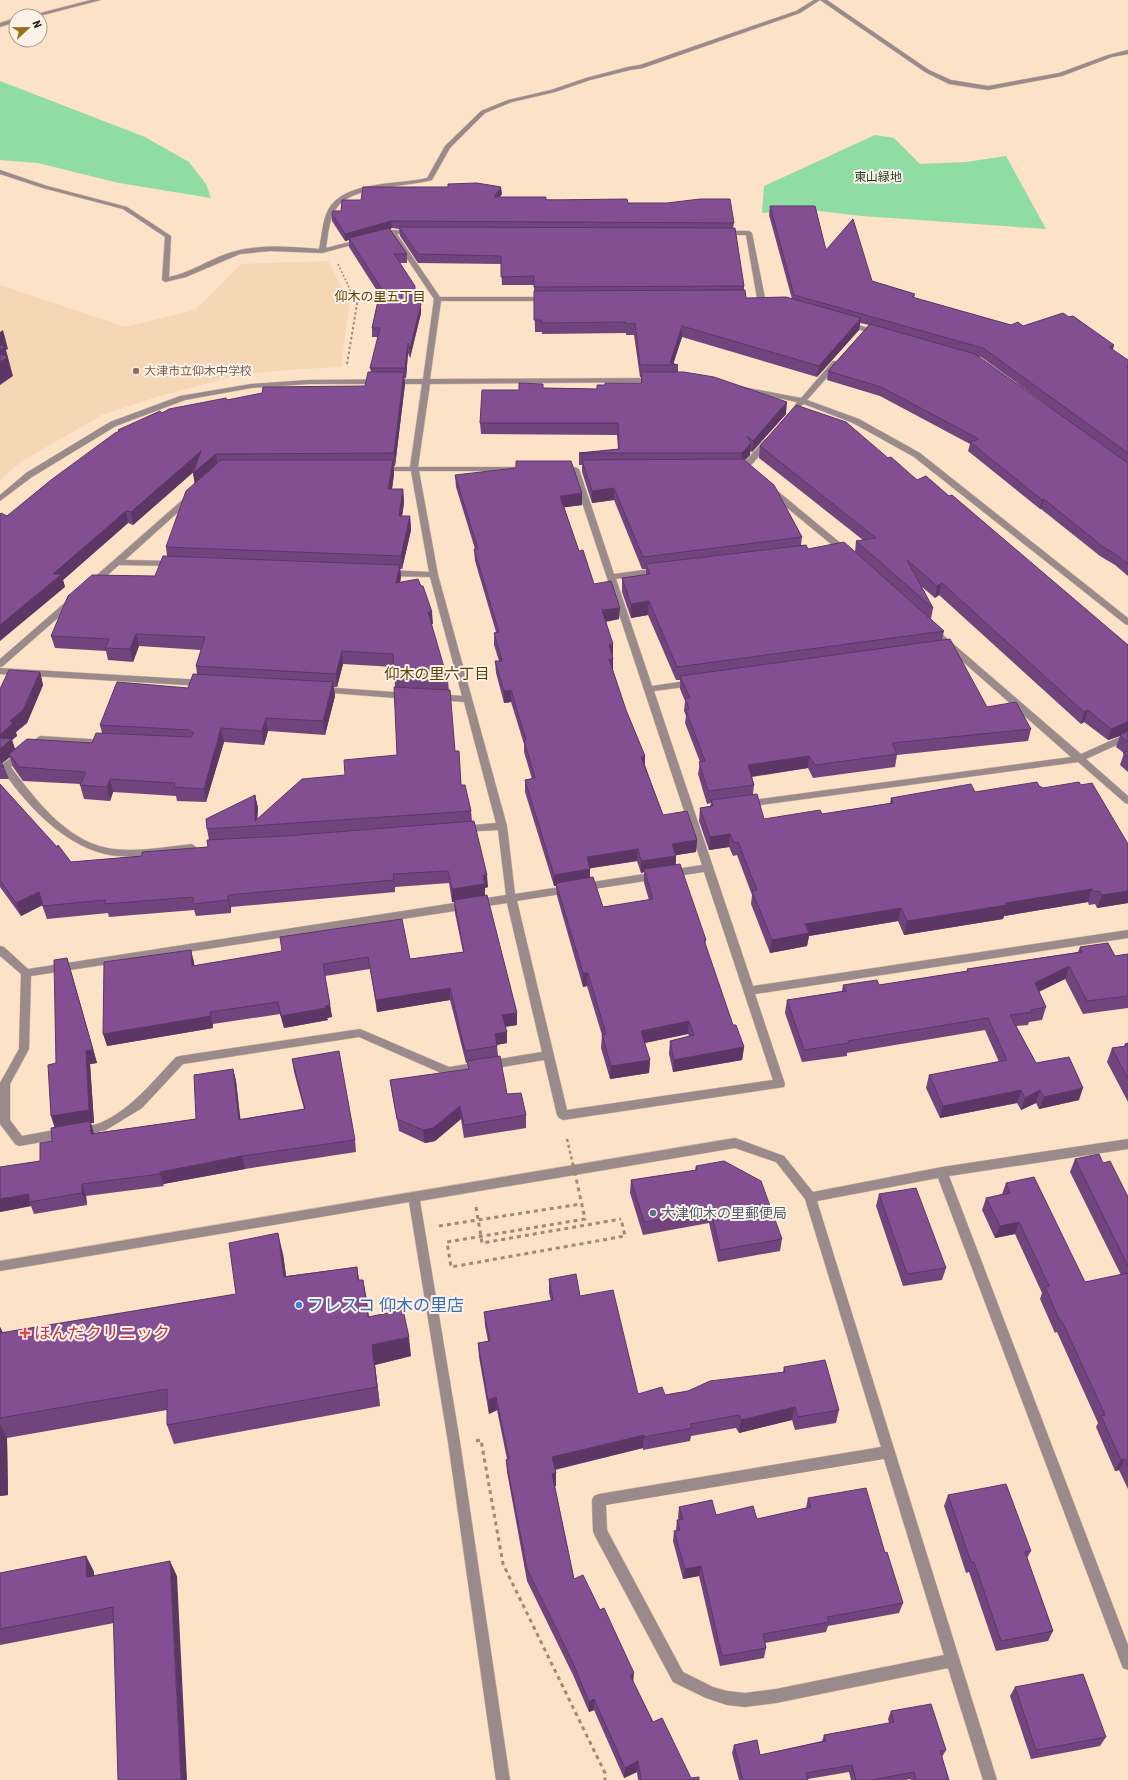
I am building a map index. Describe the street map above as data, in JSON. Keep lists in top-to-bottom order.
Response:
{
  "districts": ["仰木の里五丁目", "仰木の里六丁目"],
  "parks": ["東山緑地"],
  "places": {
    "other": ["大津市立仰木中学校", "大津仰木の里郵便局", "フレスコ 仰木の里店"],
    "health": ["ほんだクリニック"]
  },
  "north": "right"
}
